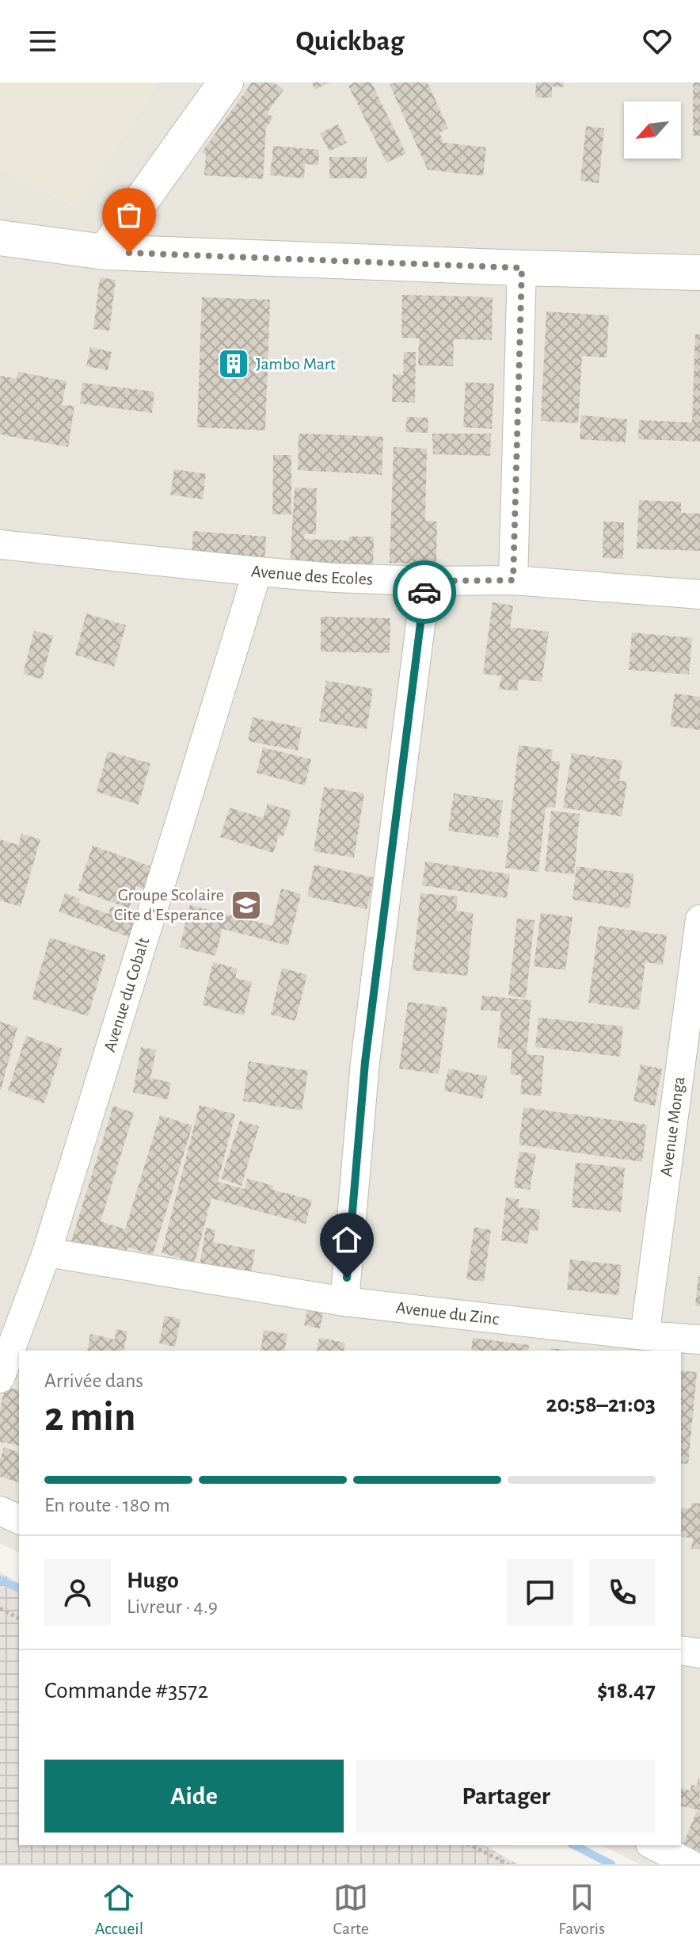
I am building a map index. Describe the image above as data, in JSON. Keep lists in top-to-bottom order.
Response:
{
  "streets": {
    "street": [
      "Avenue des Ecoles",
      "Avenue du Cobalt",
      "Avenue Monga",
      "Avenue du Zinc"
    ]
  },
  "crossings": [
    ["Avenue des Ecoles", "Avenue du Cobalt"],
    ["Avenue du Cobalt", "Avenue du Zinc"],
    ["Avenue Monga", "Avenue du Zinc"]
  ],
  "places": {
    "building": ["Jambo Mart"],
    "school or university": ["Groupe Scolaire Cite d'Esperance"]
  },
  "north": "bottom left",
  "page": {
    "header": "Quickbag",
    "heading": ["2 min", "Arrivée dans", "20:58–21:03"],
    "panel": [
      "Hugo",
      "Livreur · 4.9",
      "Commande #3572",
      "$18.47"
    ],
    "bar": "En route · 180 m",
    "buttons": ["Aide", "Partager"],
    "tabs": ["Accueil", "Carte", "Favoris"]
  }
}
